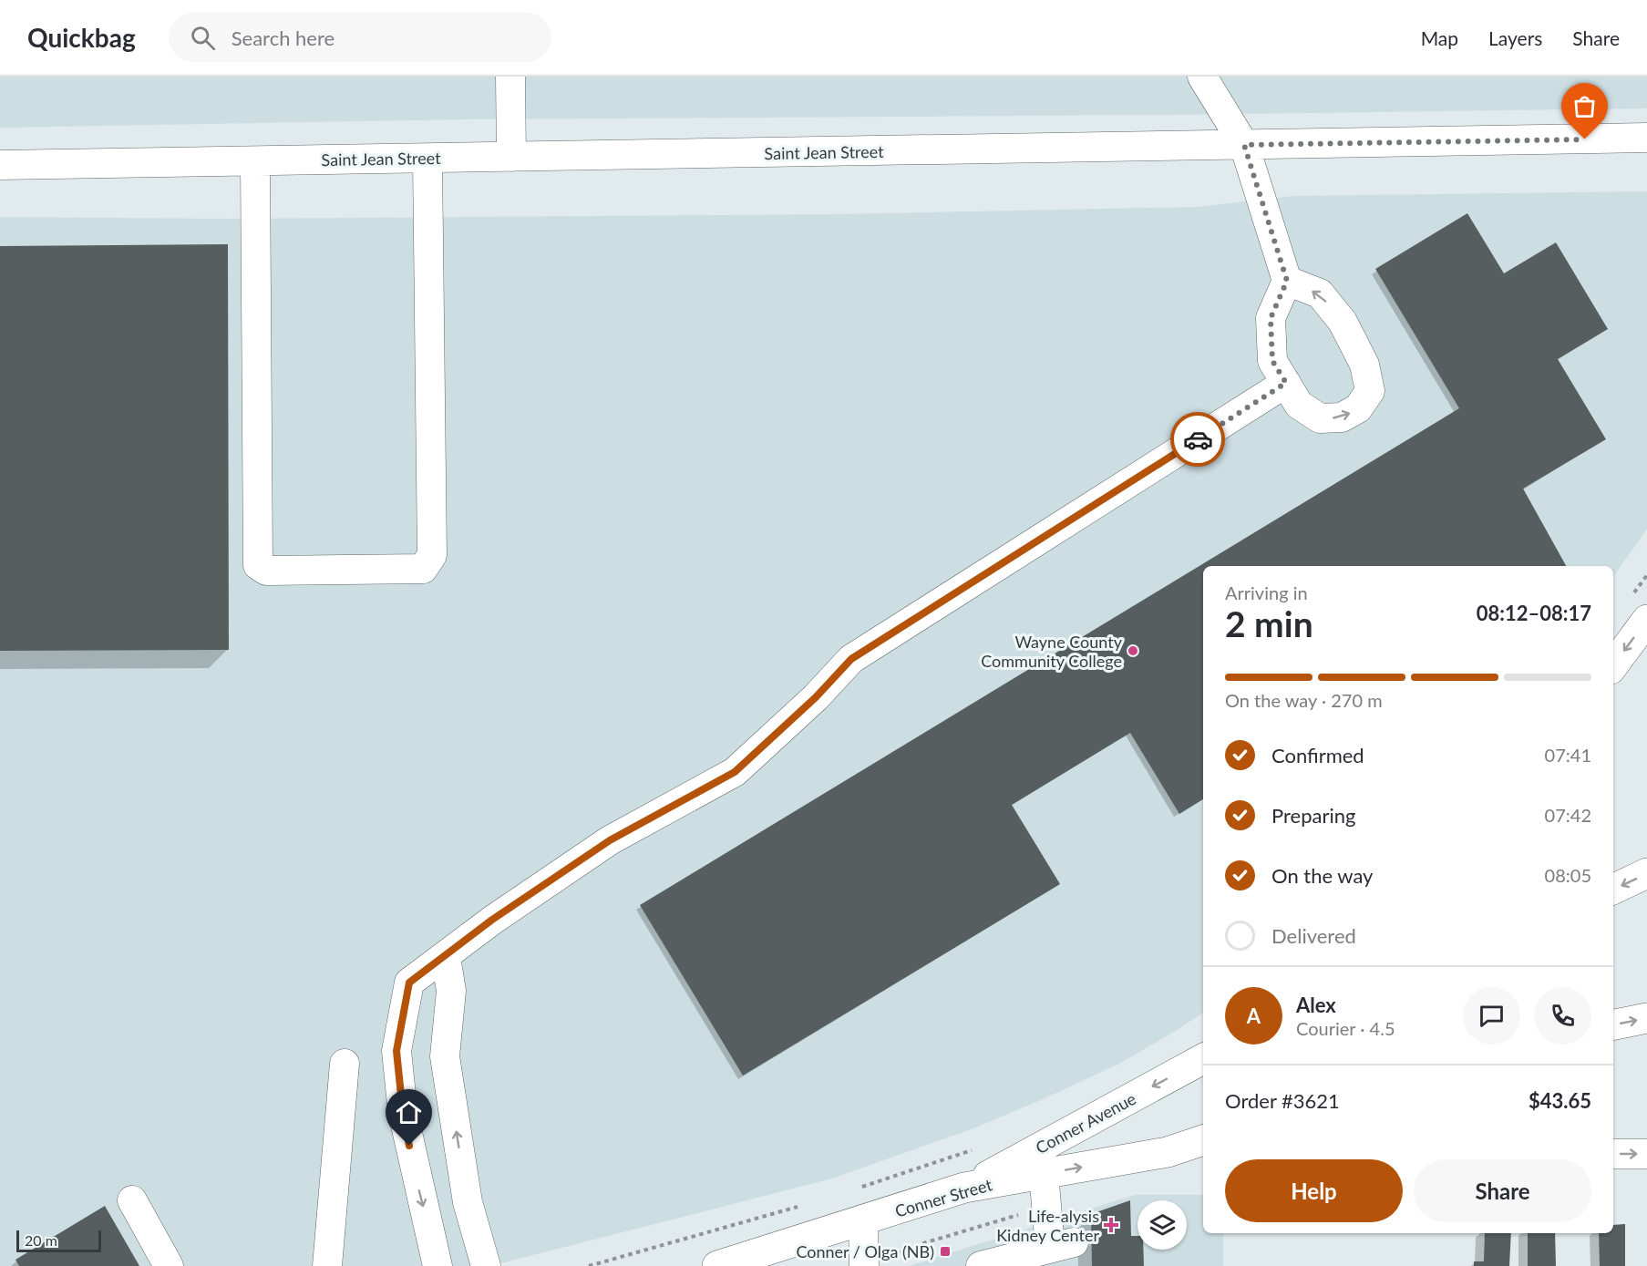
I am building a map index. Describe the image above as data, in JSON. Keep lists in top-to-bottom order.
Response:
{
  "streets": {
    "main road": ["Conner Avenue", "Conner Street"],
    "street": ["Saint Jean Street"]
  },
  "crossings": [
    ["Conner Avenue", "Conner Street"]
  ],
  "one_way": ["Conner Avenue"],
  "places": {
    "other": ["Wayne County Community College"],
    "health": ["Life-alysis Kidney Center"],
    "transit": ["Conner / Olga (NB)"]
  },
  "scale_bar": "20 m",
  "page": {
    "header": "Quickbag",
    "search": "Search here",
    "nav": ["Map", "Layers", "Share"],
    "heading": ["2 min", "Arriving in", "08:12–08:17"],
    "panel": [
      "Alex",
      "Courier · 4.5",
      "Order #3621",
      "$43.65"
    ],
    "bar": "On the way · 270 m",
    "list": [
      ["Confirmed", "07:41"],
      ["Preparing", "07:42"],
      ["On the way", "08:05"],
      "Delivered"
    ],
    "round": "A",
    "buttons": ["Help", "Share"],
    "scale": "20 m"
  }
}
